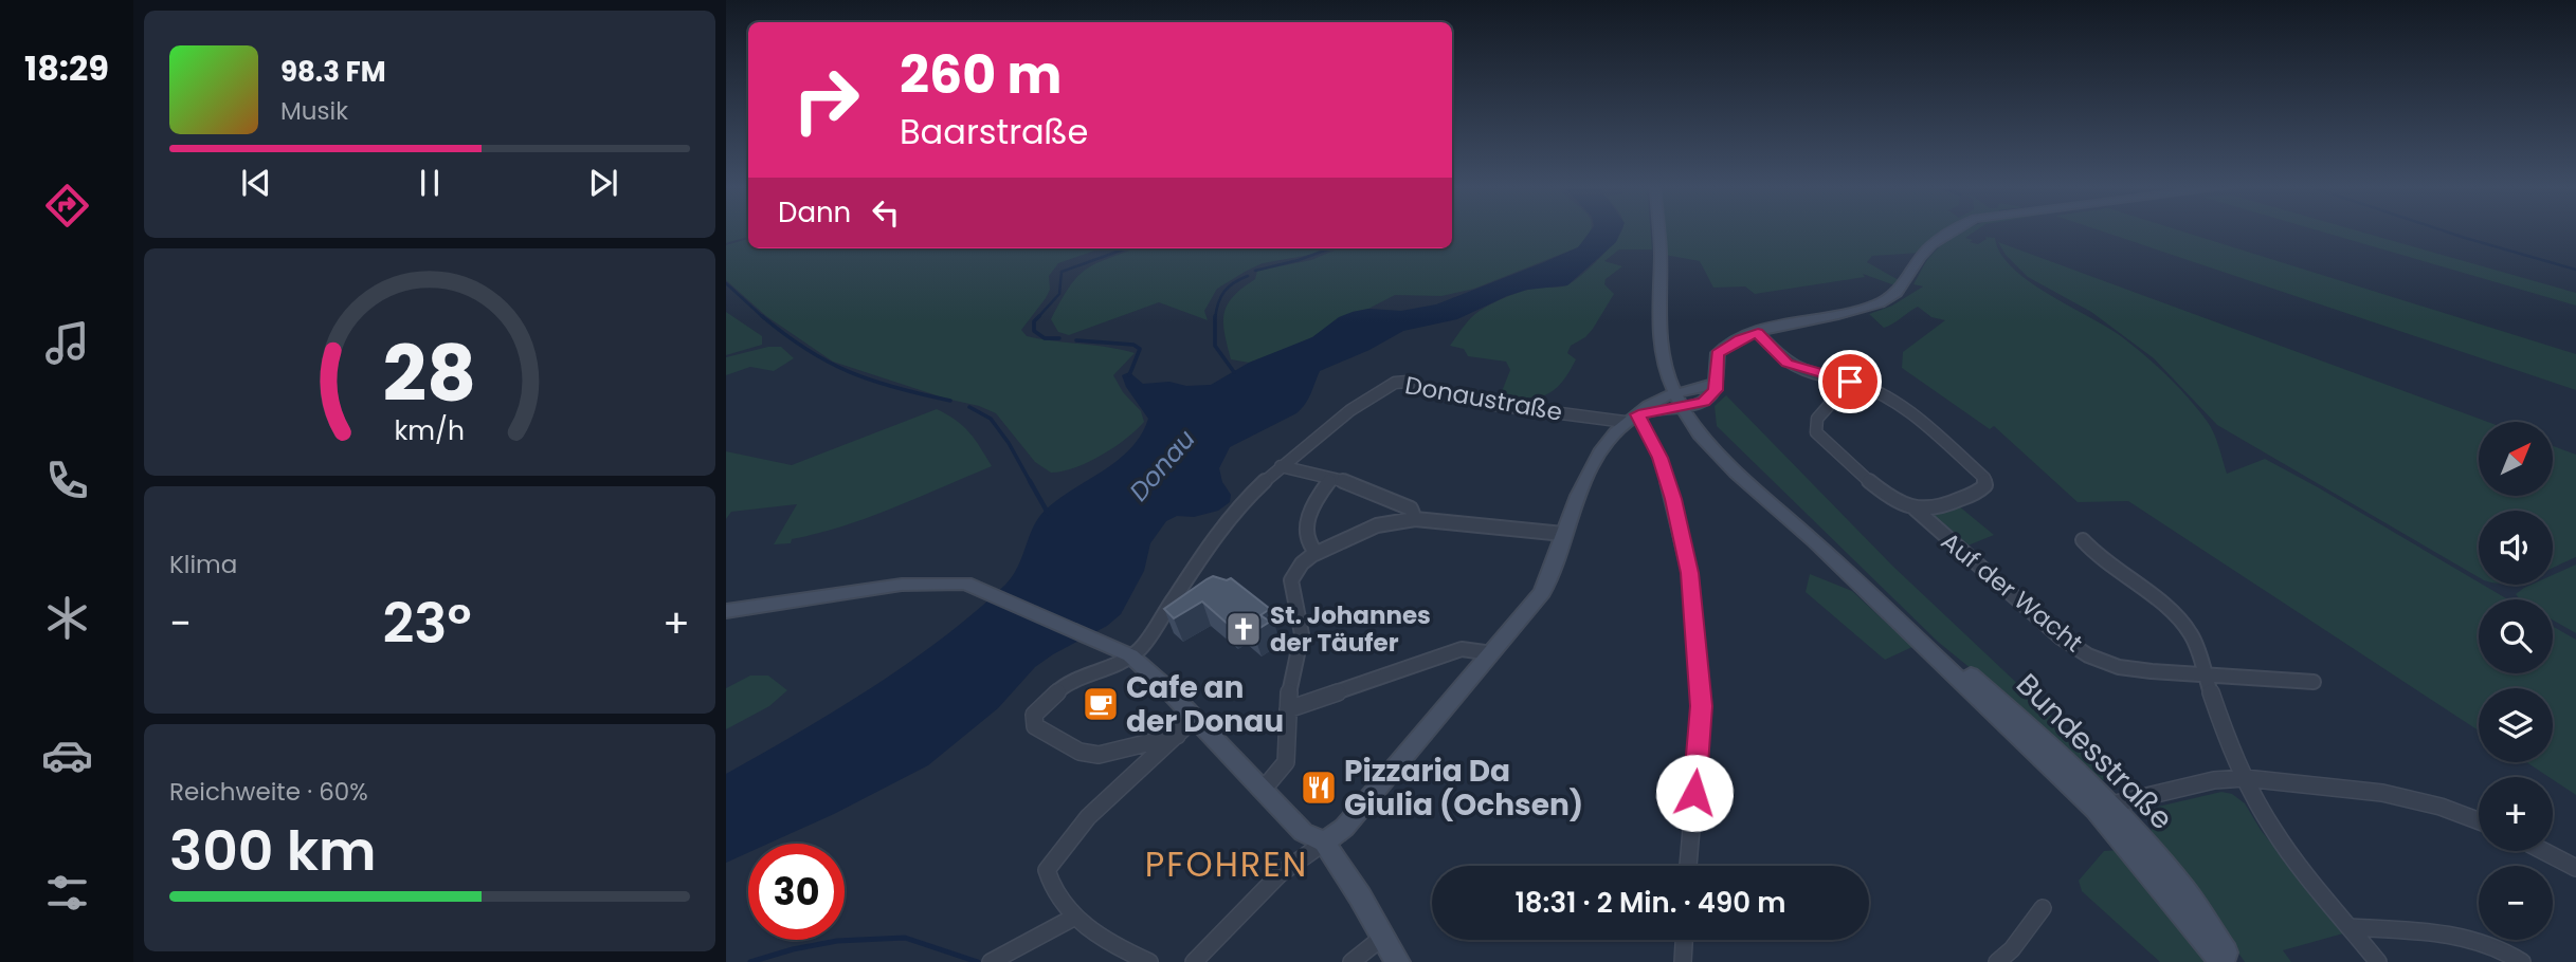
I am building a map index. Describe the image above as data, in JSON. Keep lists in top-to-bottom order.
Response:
{
  "streets": {
    "street": ["Donaustraße", "Auf der Wacht", "Bundesstraße"]
  },
  "districts": ["PFOHREN"],
  "water": ["Donau"],
  "places": {
    "church": ["St. Johannes der Täufer"],
    "cafe": ["Cafe an der Donau"],
    "restaurant": ["Pizzaria Da Giulia (Ochsen)"]
  },
  "north": "top right",
  "page": {
    "tabs": "18:29",
    "turn": ["260 m", "Baarstraße"],
    "song": ["98.3 FM", "Musik"],
    "then": "Dann",
    "map_buttons": ["+", "−"],
    "tile": [
      "Klima",
      ["Reichweite · 60%", "300 km"]
    ],
    "heat": ["−", "23°", "+"],
    "limit": "30",
    "trip": "18:31 · 2 Min. · 490 m",
    "gauge": ["28", "km/h"]
  }
}
